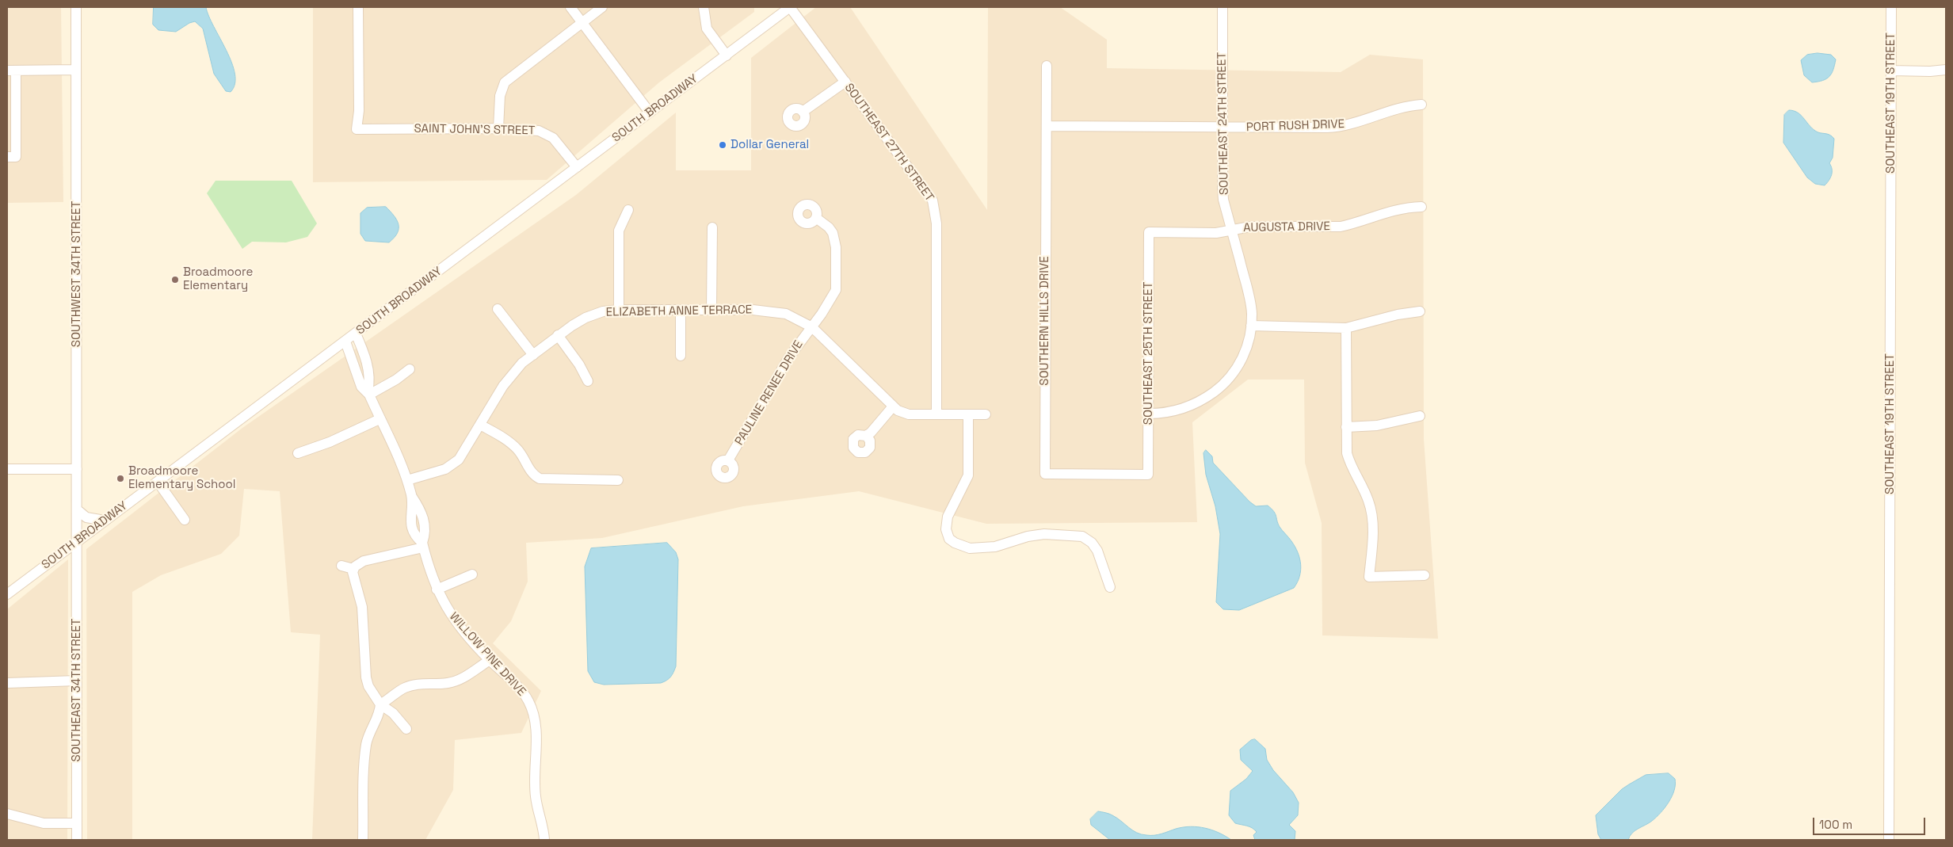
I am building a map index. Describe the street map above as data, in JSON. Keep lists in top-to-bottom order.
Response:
{
  "streets": {
    "street": [
      "SOUTHEAST 19TH STREET",
      "SOUTH BROADWAY",
      "SOUTHEAST 24TH STREET",
      "PORT RUSH DRIVE",
      "SAINT JOHN'S STREET",
      "SOUTHEAST 27TH STREET",
      "AUGUSTA DRIVE",
      "SOUTHWEST 34TH STREET",
      "ELIZABETH ANNE TERRACE",
      "SOUTHERN HILLS DRIVE",
      "SOUTHEAST 25TH STREET",
      "PAULINE RENEE DRIVE",
      "WILLOW PINE DRIVE",
      "SOUTHEAST 34TH STREET"
    ]
  },
  "crossings": [
    ["SOUTH BROADWAY", "SAINT JOHN'S STREET"],
    ["SOUTH BROADWAY", "SOUTHEAST 27TH STREET"],
    ["SOUTH BROADWAY", "SOUTHWEST 34TH STREET"],
    ["SOUTH BROADWAY", "WILLOW PINE DRIVE"],
    ["SOUTH BROADWAY", "SOUTHEAST 34TH STREET"],
    ["SOUTHEAST 24TH STREET", "PORT RUSH DRIVE"],
    ["SOUTHEAST 24TH STREET", "AUGUSTA DRIVE"],
    ["SOUTHEAST 24TH STREET", "SOUTHEAST 25TH STREET"],
    ["PORT RUSH DRIVE", "SOUTHERN HILLS DRIVE"],
    ["SOUTHEAST 27TH STREET", "ELIZABETH ANNE TERRACE"],
    ["AUGUSTA DRIVE", "SOUTHEAST 25TH STREET"],
    ["SOUTHWEST 34TH STREET", "SOUTHEAST 34TH STREET"],
    ["ELIZABETH ANNE TERRACE", "PAULINE RENEE DRIVE"],
    ["ELIZABETH ANNE TERRACE", "WILLOW PINE DRIVE"],
    ["SOUTHERN HILLS DRIVE", "SOUTHEAST 25TH STREET"]
  ],
  "places": ["Dollar General", "Broadmoore Elementary", "Broadmoore Elementary School"],
  "scale_bar": "100 m"
}
